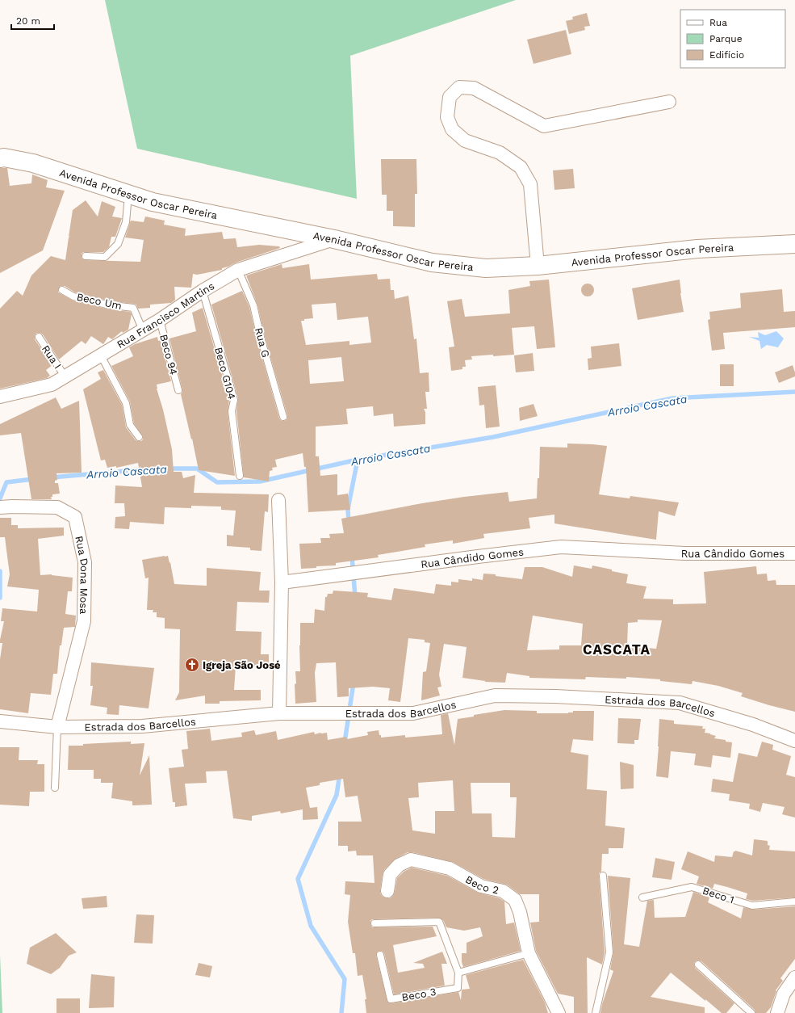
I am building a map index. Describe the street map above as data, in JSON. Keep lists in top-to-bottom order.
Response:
{
  "streets": {
    "main road": ["Avenida Professor Oscar Pereira"],
    "street": [
      "Rua Francisco Martins",
      "Rua Cândido Gomes",
      "Rua Dona Mosa",
      "Estrada dos Barcellos",
      "Beco 2"
    ],
    "lane": [
      "Beco Um",
      "Rua G",
      "Beco 94",
      "Rua I",
      "Beco G104",
      "Beco 1",
      "Beco 3"
    ]
  },
  "crossings": [
    ["Avenida Professor Oscar Pereira", "Rua Francisco Martins"],
    ["Beco Um", "Rua Francisco Martins"],
    ["Rua Francisco Martins", "Rua G"],
    ["Rua Francisco Martins", "Beco 94"],
    ["Rua Francisco Martins", "Rua I"],
    ["Rua Francisco Martins", "Beco G104"],
    ["Rua Dona Mosa", "Estrada dos Barcellos"]
  ],
  "districts": ["CASCATA"],
  "water": ["Arroio Cascata"],
  "places": {
    "church": ["Igreja São José"]
  },
  "legend": ["Rua", "Parque", "Edifício"],
  "scale_bar": "20 m"
}
